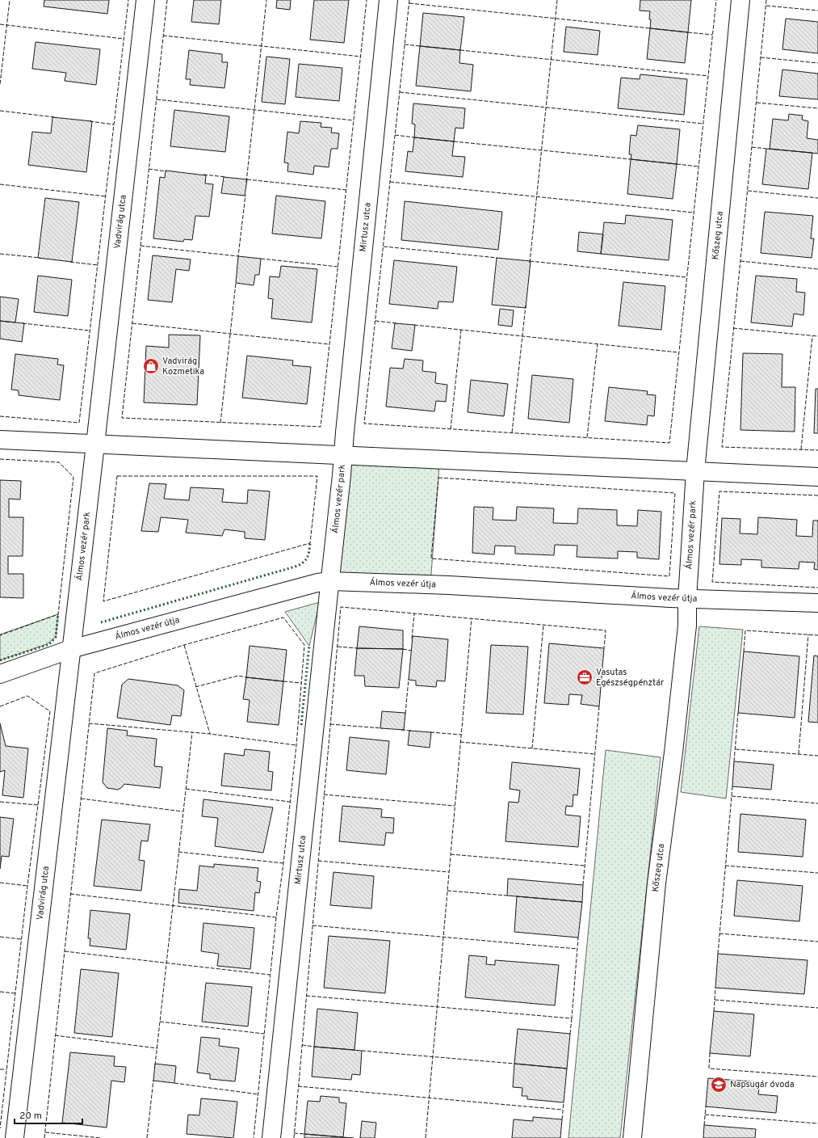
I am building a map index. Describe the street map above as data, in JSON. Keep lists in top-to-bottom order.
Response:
{
  "streets": {
    "street": [
      "Vadvirág utca",
      "Mirtusz utca",
      "Kőszeg utca",
      "Álmos vezér park",
      "Álmos vezér útja"
    ]
  },
  "crossings": [
    ["Vadvirág utca", "Álmos vezér park"],
    ["Vadvirág utca", "Álmos vezér útja"],
    ["Mirtusz utca", "Álmos vezér park"],
    ["Mirtusz utca", "Álmos vezér útja"],
    ["Kőszeg utca", "Álmos vezér park"],
    ["Kőszeg utca", "Álmos vezér útja"],
    ["Álmos vezér park", "Álmos vezér útja"]
  ],
  "places": {
    "shop": ["Vadvirág Kozmetika"],
    "office": ["Vasutas Egészségpénztár"],
    "school or university": ["Napsugár óvoda"]
  },
  "scale_bar": "20 m"
}
